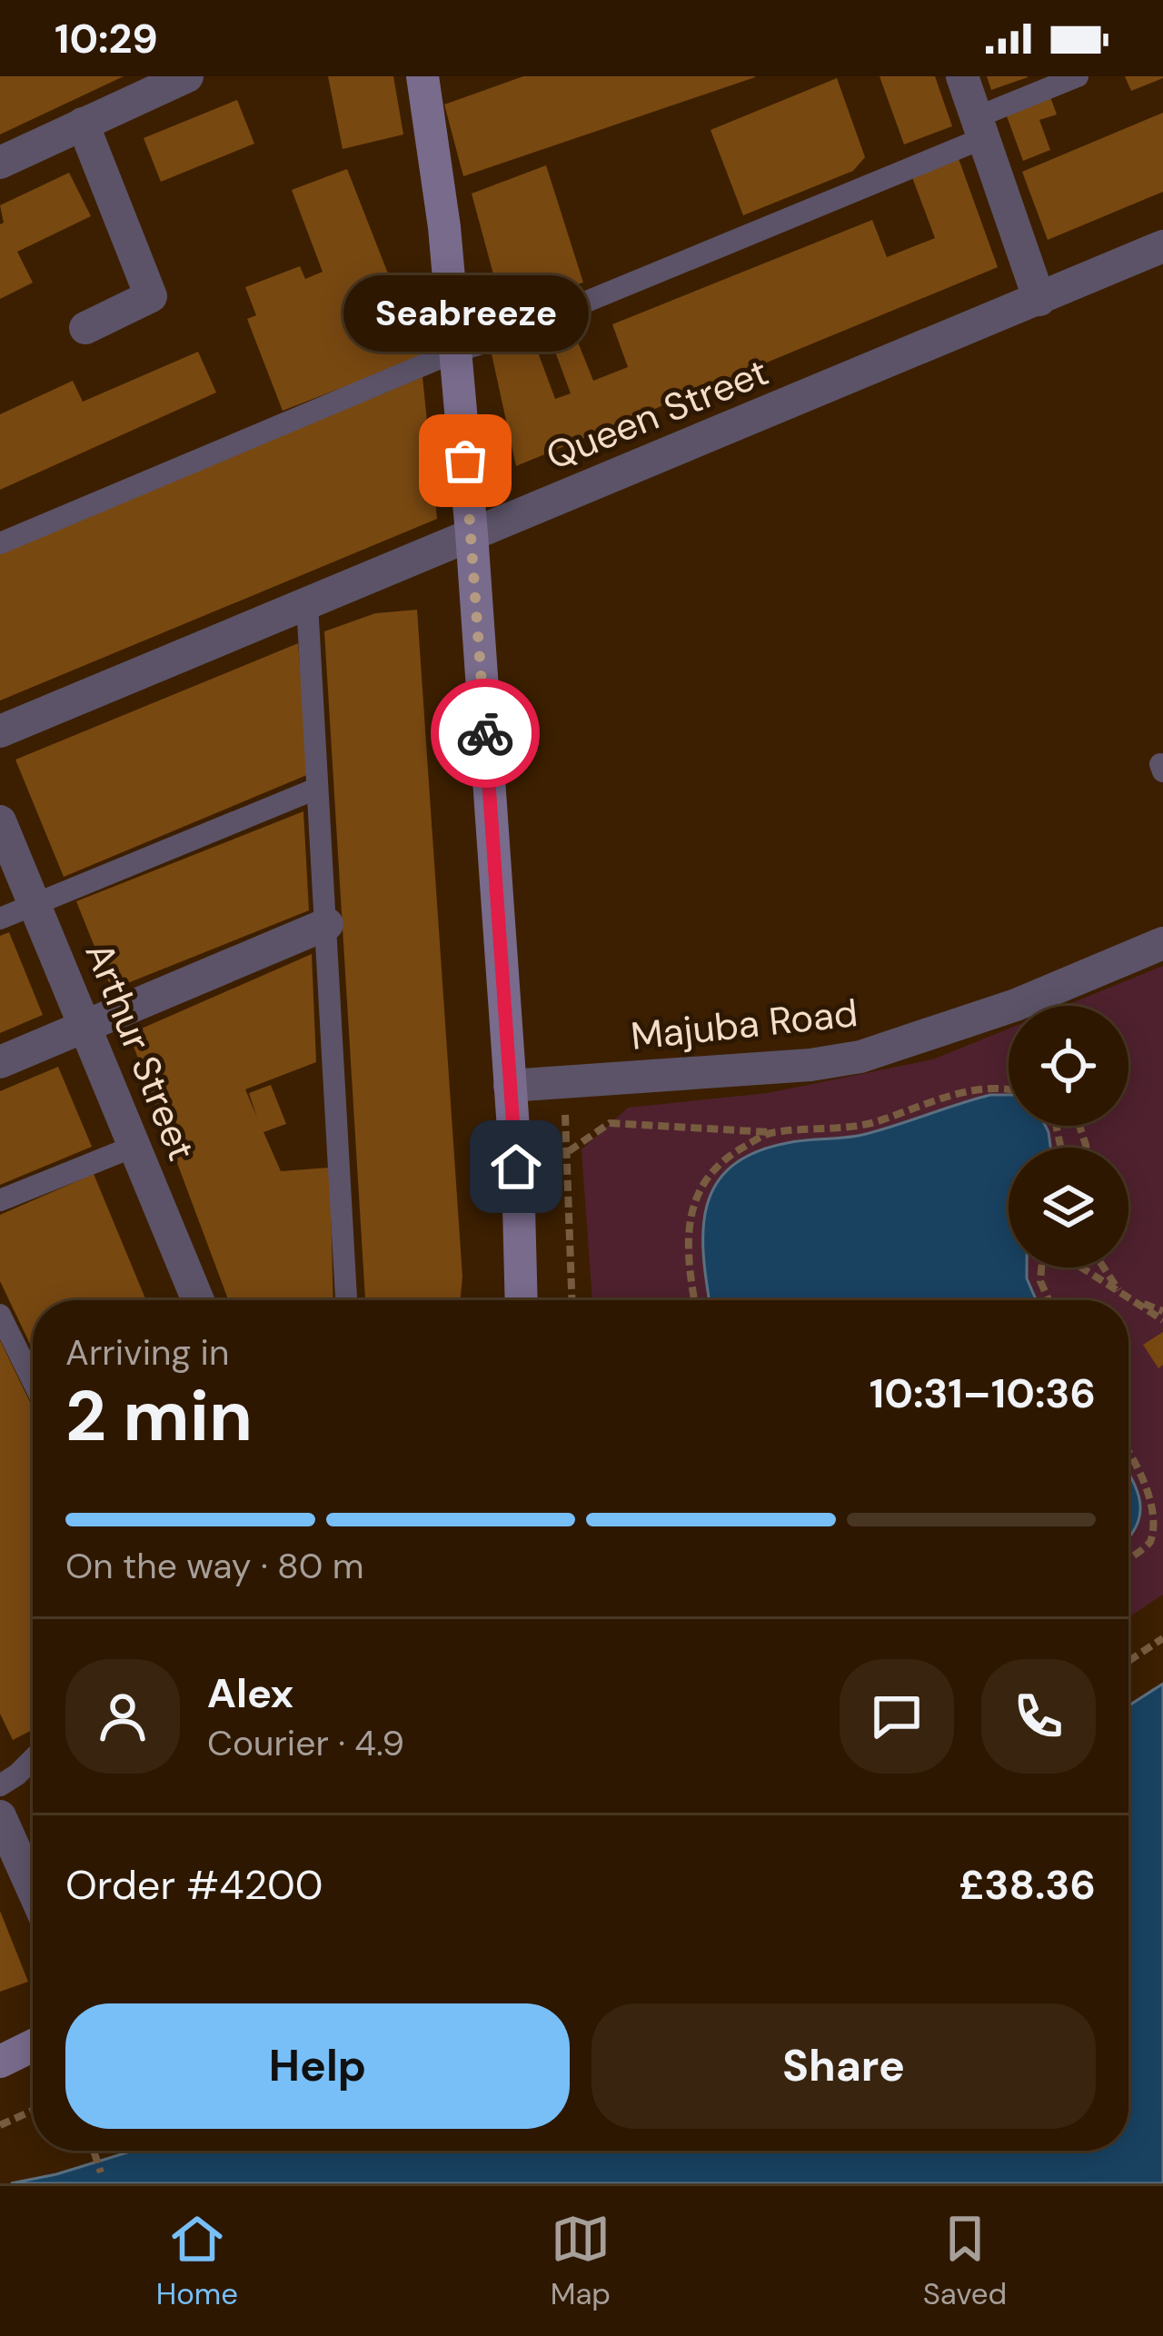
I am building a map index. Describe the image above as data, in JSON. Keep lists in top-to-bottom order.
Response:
{
  "streets": {
    "street": ["Queen Street", "Majuba Road", "Arthur Street"]
  },
  "places": ["Seabreeze"],
  "page": {
    "status": "10:29",
    "bubble": "Seabreeze",
    "heading": ["2 min", "Arriving in", "10:31–10:36"],
    "panel": [
      "Alex",
      "Courier · 4.9",
      "Order #4200",
      "£38.36"
    ],
    "bar": "On the way · 80 m",
    "buttons": ["Help", "Share"],
    "tabs": ["Home", "Map", "Saved"]
  }
}
